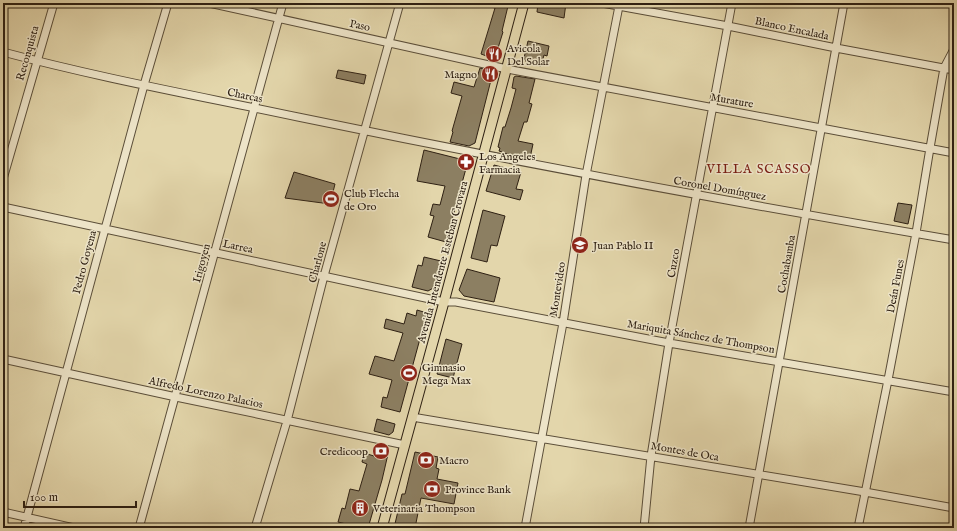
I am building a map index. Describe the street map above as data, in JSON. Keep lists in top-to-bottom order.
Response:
{
  "streets": {
    "main road": ["Avenida Intendente Esteban Crovara"],
    "street": [
      "Paso",
      "Blanco Encalada",
      "Reconquista",
      "Charcas",
      "Murature",
      "Coronel Domínguez",
      "Larrea",
      "Pedro Goyena",
      "Charlone",
      "Irigoyen",
      "Cuzco",
      "Cochabamba",
      "Deán Funes",
      "Montevideo",
      "Mariquita Sánchez de Thompson",
      "Alfredo Lorenzo Palacios",
      "Montes de Oca"
    ]
  },
  "crossings": [
    ["Paso", "Murature"],
    ["Paso", "Charlone"],
    ["Paso", "Avenida Intendente Esteban Crovara"],
    ["Paso", "Irigoyen"],
    ["Blanco Encalada", "Cuzco"],
    ["Blanco Encalada", "Cochabamba"],
    ["Blanco Encalada", "Deán Funes"],
    ["Blanco Encalada", "Montevideo"],
    ["Reconquista", "Charcas"],
    ["Charcas", "Coronel Domínguez"],
    ["Charcas", "Pedro Goyena"],
    ["Charcas", "Charlone"],
    ["Charcas", "Avenida Intendente Esteban Crovara"],
    ["Charcas", "Irigoyen"],
    ["Murature", "Avenida Intendente Esteban Crovara"],
    ["Murature", "Cuzco"],
    ["Murature", "Cochabamba"],
    ["Murature", "Deán Funes"],
    ["Murature", "Montevideo"],
    ["Coronel Domínguez", "Avenida Intendente Esteban Crovara"],
    ["Coronel Domínguez", "Cuzco"],
    ["Coronel Domínguez", "Cochabamba"],
    ["Coronel Domínguez", "Deán Funes"],
    ["Coronel Domínguez", "Montevideo"],
    ["Larrea", "Pedro Goyena"],
    ["Larrea", "Charlone"],
    ["Larrea", "Avenida Intendente Esteban Crovara"],
    ["Larrea", "Irigoyen"],
    ["Larrea", "Mariquita Sánchez de Thompson"],
    ["Pedro Goyena", "Alfredo Lorenzo Palacios"],
    ["Charlone", "Alfredo Lorenzo Palacios"],
    ["Avenida Intendente Esteban Crovara", "Mariquita Sánchez de Thompson"],
    ["Avenida Intendente Esteban Crovara", "Alfredo Lorenzo Palacios"],
    ["Avenida Intendente Esteban Crovara", "Montes de Oca"],
    ["Irigoyen", "Alfredo Lorenzo Palacios"],
    ["Cuzco", "Mariquita Sánchez de Thompson"],
    ["Cuzco", "Montes de Oca"],
    ["Cochabamba", "Mariquita Sánchez de Thompson"],
    ["Cochabamba", "Montes de Oca"],
    ["Deán Funes", "Mariquita Sánchez de Thompson"],
    ["Deán Funes", "Montes de Oca"],
    ["Montevideo", "Mariquita Sánchez de Thompson"],
    ["Montevideo", "Montes de Oca"]
  ],
  "districts": ["VILLA SCASSO"],
  "places": {
    "restaurant": ["Avicola Del Solar", "Magno"],
    "pharmacy": ["Los Angeles Farmacia"],
    "sports": ["Club Flecha de Oro", "Gimnasio Mega Max"],
    "school or university": ["Juan Pablo II"],
    "bank": ["Credicoop", "Macro", "Province Bank"],
    "building": ["Veterinaria Thompson"]
  },
  "scale_bar": "100 m"
}
